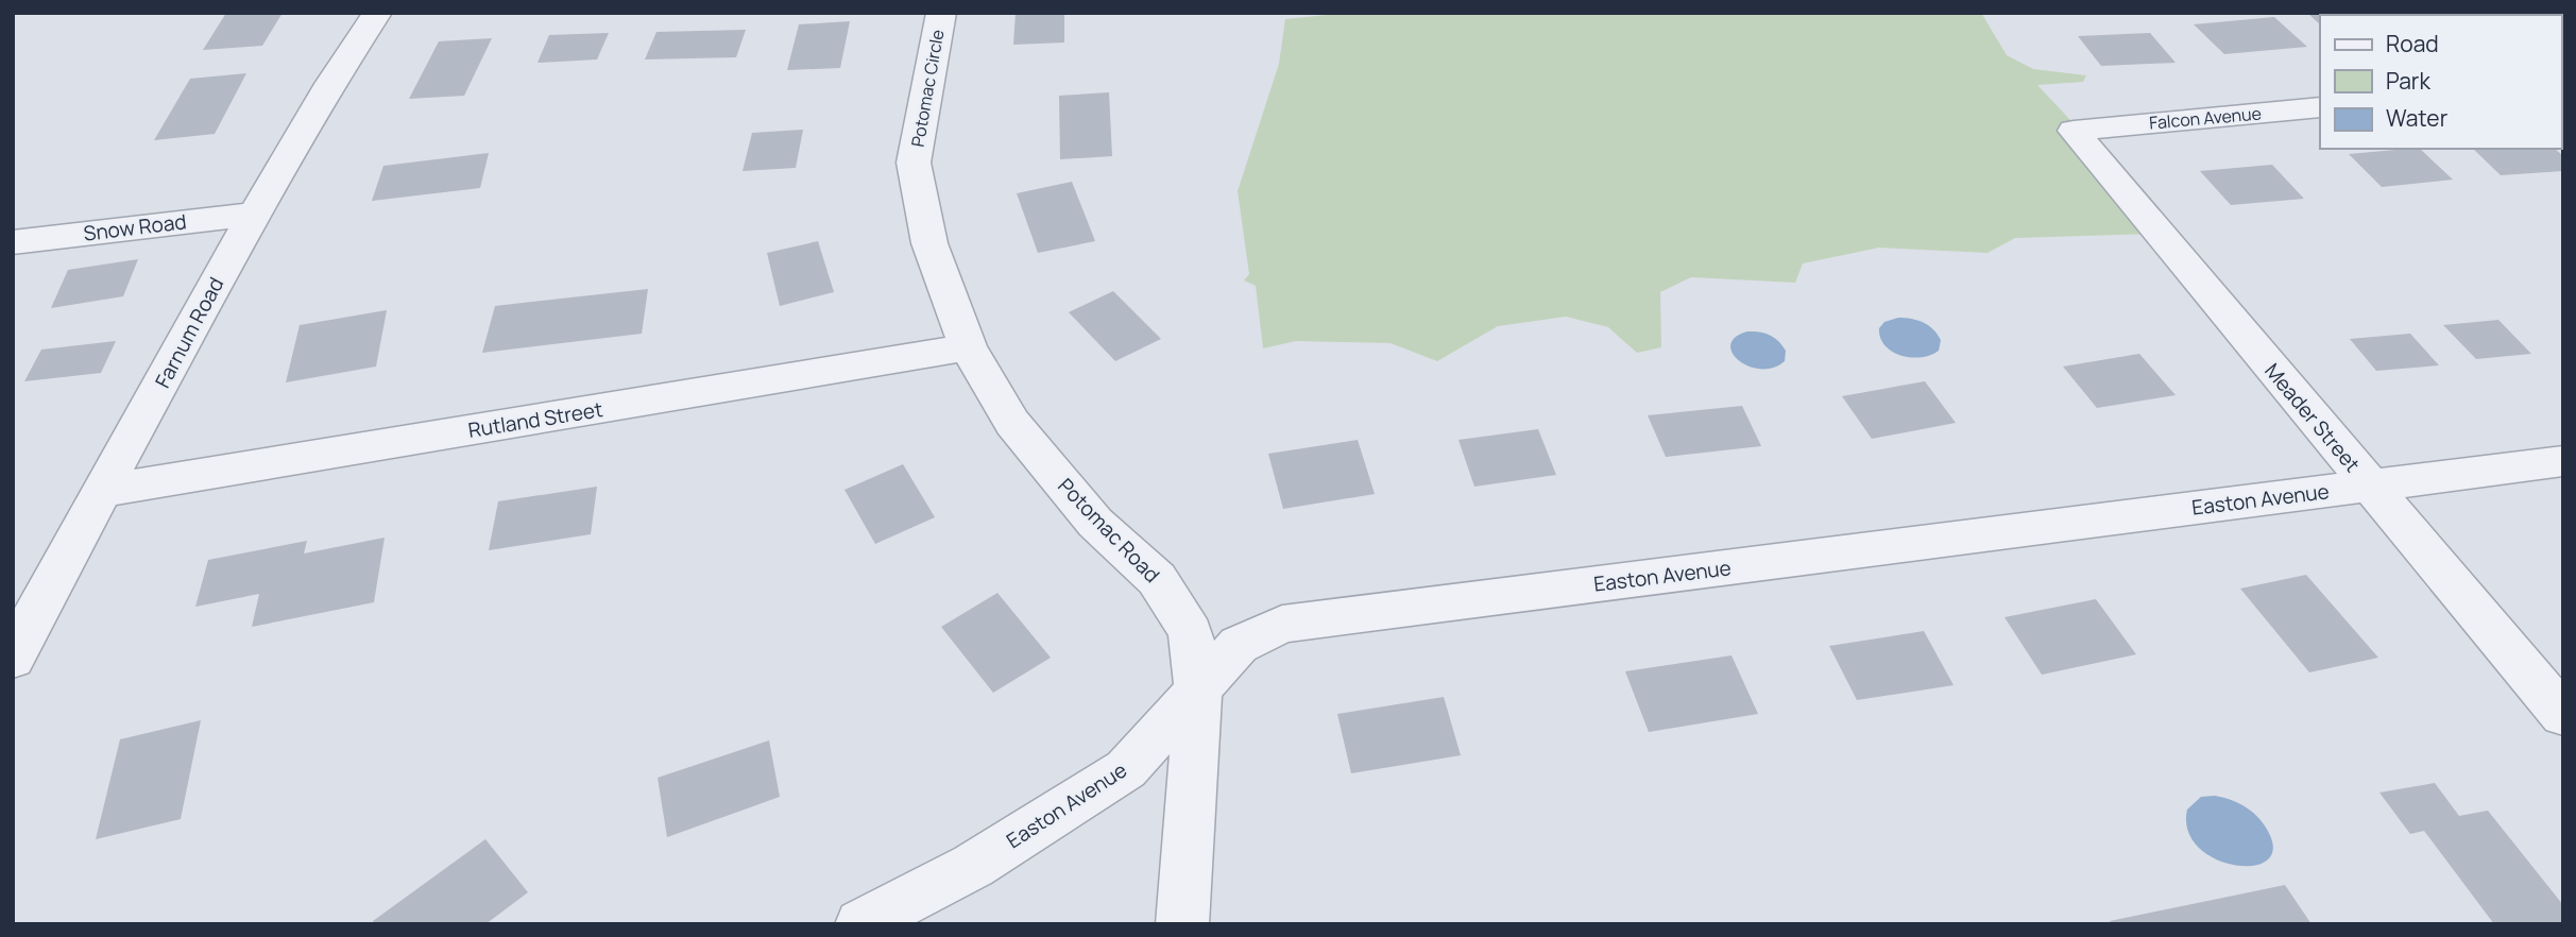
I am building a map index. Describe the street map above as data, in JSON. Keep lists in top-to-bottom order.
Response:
{
  "streets": {
    "street": [
      "Potomac Circle",
      "Falcon Avenue",
      "Snow Road",
      "Farnum Road",
      "Meader Street",
      "Rutland Street",
      "Easton Avenue",
      "Potomac Road"
    ]
  },
  "crossings": [
    ["Potomac Circle", "Potomac Road"],
    ["Falcon Avenue", "Meader Street"],
    ["Snow Road", "Farnum Road"],
    ["Farnum Road", "Rutland Street"],
    ["Meader Street", "Easton Avenue"],
    ["Rutland Street", "Potomac Road"],
    ["Easton Avenue", "Potomac Road"]
  ],
  "legend": ["Road", "Park", "Water"]
}
